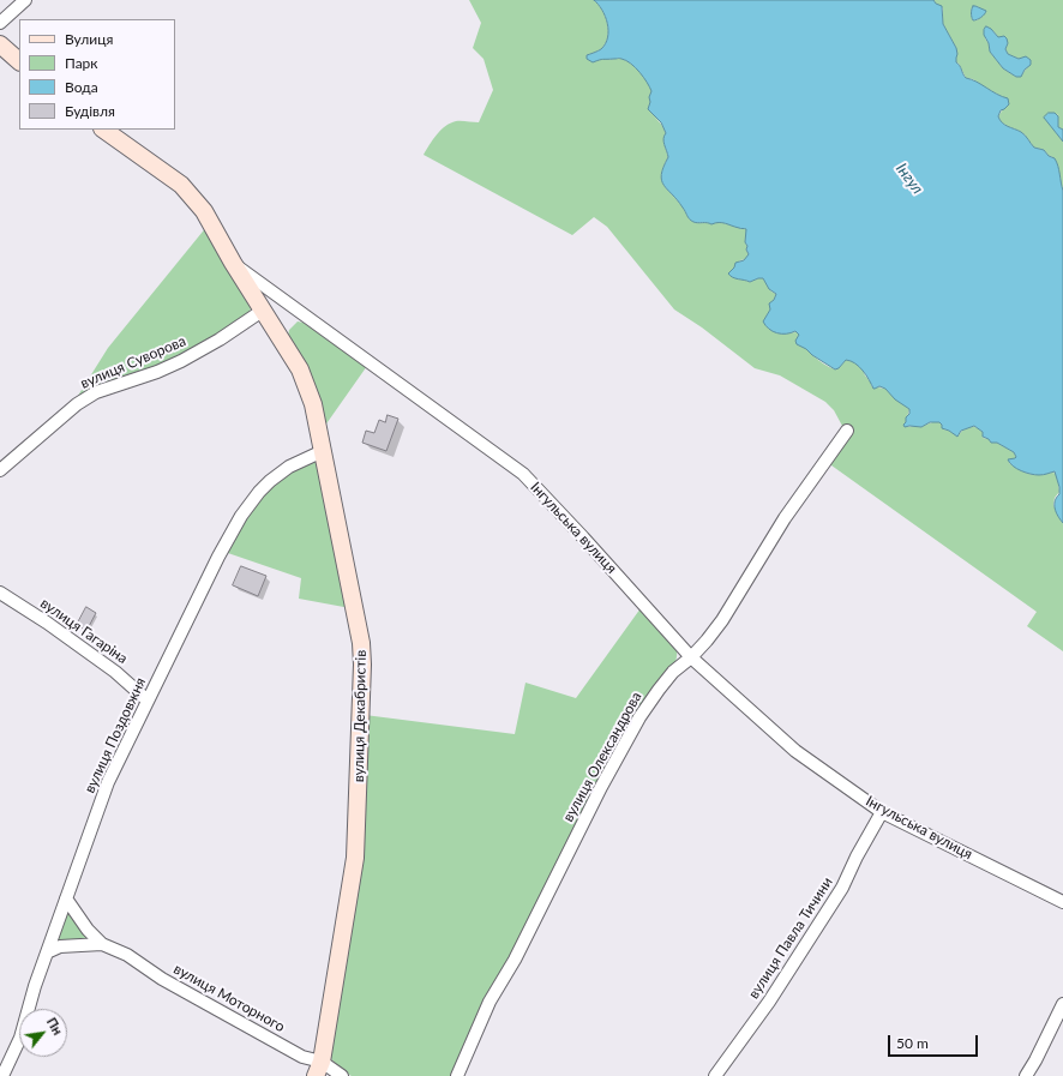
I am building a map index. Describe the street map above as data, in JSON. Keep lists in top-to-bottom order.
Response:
{
  "streets": {
    "street": [
      "вулиця Суворова",
      "Інгульська вулиця",
      "вулиця Гагаріна",
      "вулиця Декабристів",
      "вулиця Поздовжня",
      "вулиця Олександрова",
      "вулиця Павла Тичини",
      "вулиця Моторного"
    ]
  },
  "crossings": [
    ["вулиця Суворова", "вулиця Декабристів"],
    ["Інгульська вулиця", "вулиця Декабристів"],
    ["Інгульська вулиця", "вулиця Олександрова"],
    ["Інгульська вулиця", "вулиця Павла Тичини"],
    ["вулиця Гагаріна", "вулиця Поздовжня"],
    ["вулиця Декабристів", "вулиця Поздовжня"],
    ["вулиця Декабристів", "вулиця Моторного"],
    ["вулиця Поздовжня", "вулиця Моторного"]
  ],
  "water": ["Інгул"],
  "legend": [
    "Вулиця",
    "Парк",
    "Вода",
    "Будівля"
  ],
  "scale_bar": "50 m",
  "north": "top right"
}
